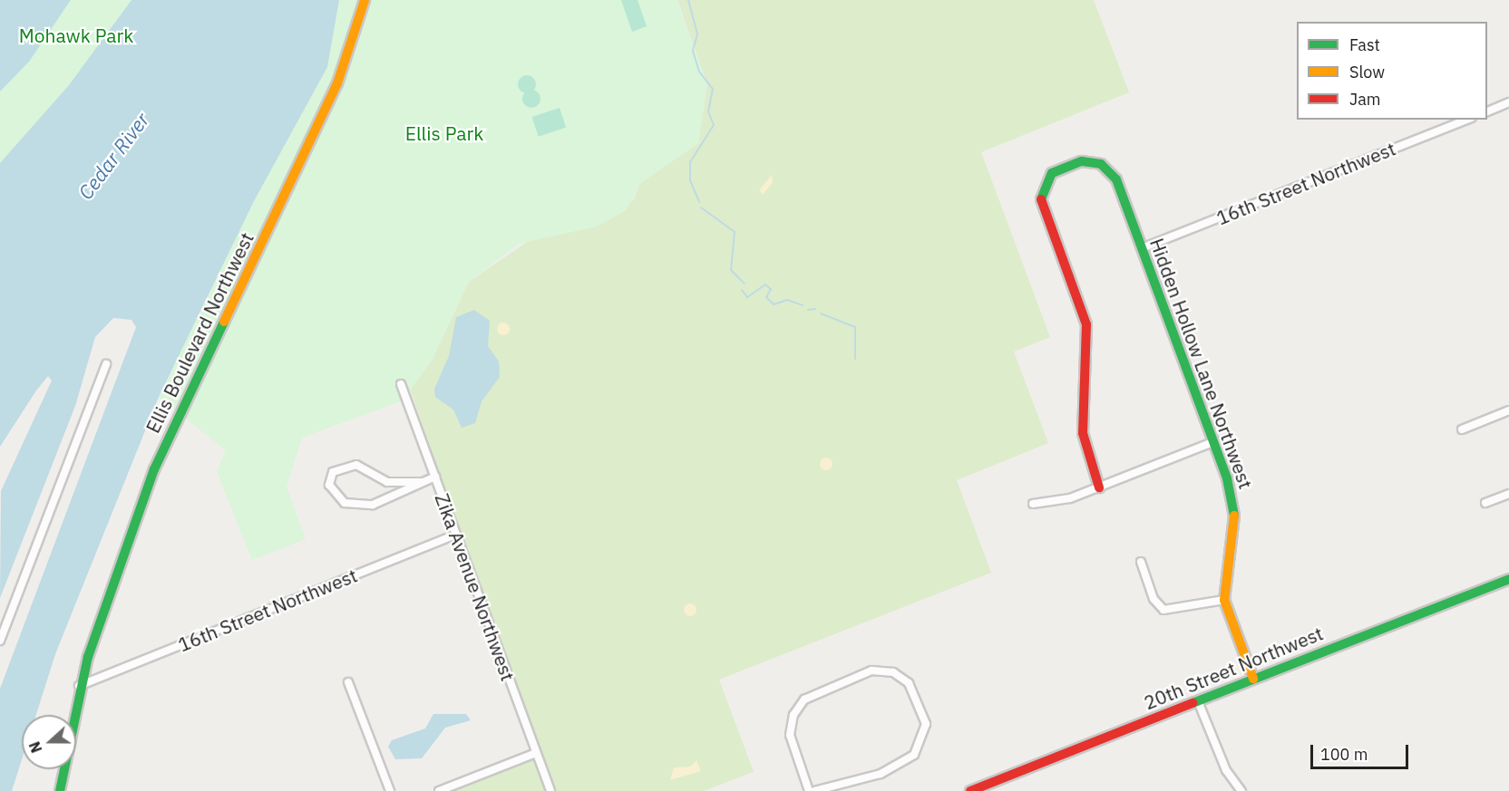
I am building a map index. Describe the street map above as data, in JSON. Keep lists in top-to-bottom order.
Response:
{
  "streets": {
    "street": [
      "16th Street Northwest",
      "Ellis Boulevard Northwest",
      "Hidden Hollow Lane Northwest",
      "Zika Avenue Northwest",
      "20th Street Northwest"
    ]
  },
  "crossings": [
    ["16th Street Northwest", "Ellis Boulevard Northwest"],
    ["16th Street Northwest", "Hidden Hollow Lane Northwest"],
    ["16th Street Northwest", "Zika Avenue Northwest"],
    ["Hidden Hollow Lane Northwest", "20th Street Northwest"]
  ],
  "water": ["Cedar River"],
  "parks": ["Mohawk Park", "Ellis Park"],
  "legend": ["Fast", "Slow", "Jam"],
  "scale_bar": "100 m",
  "north": "left"
}
